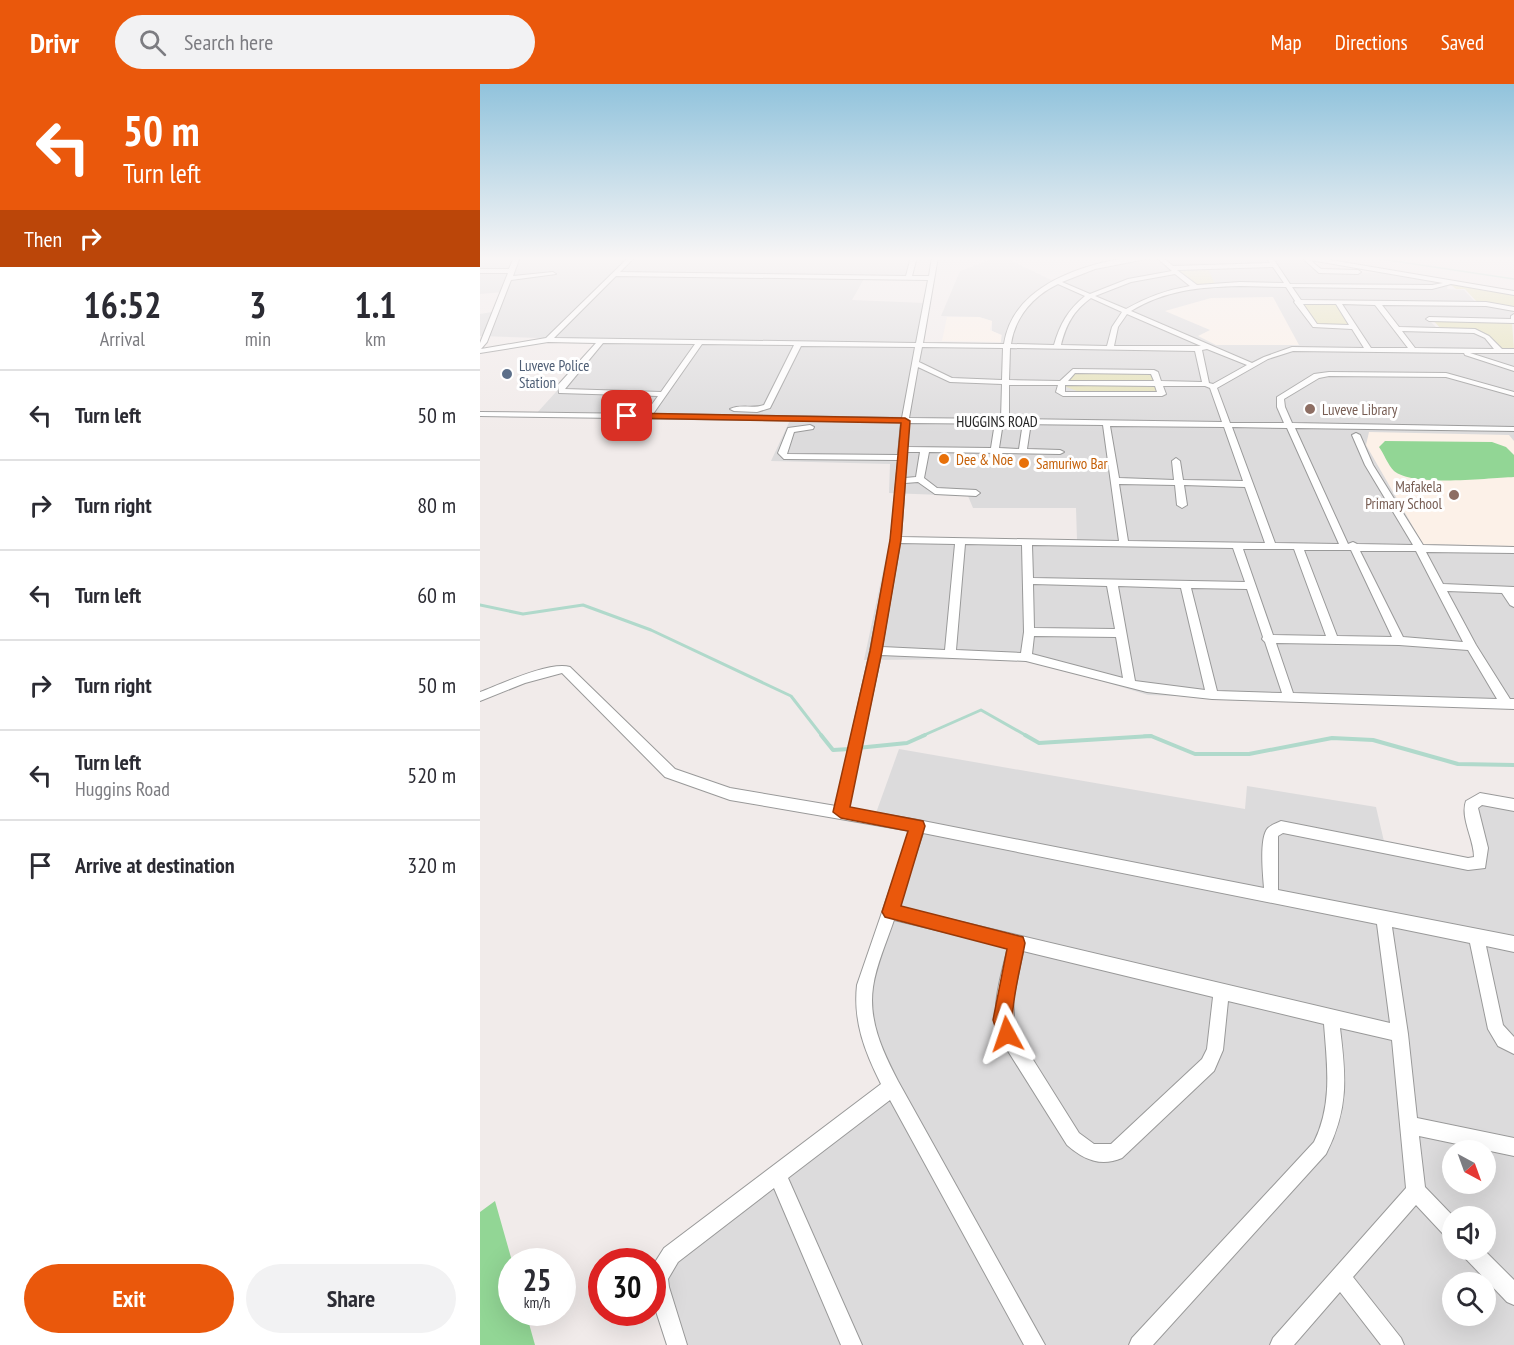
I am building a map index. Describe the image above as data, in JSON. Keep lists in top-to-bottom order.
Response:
{
  "streets": {
    "street": ["HUGGINS ROAD"]
  },
  "places": [
    "Luveve Police Station",
    "Luveve Library",
    "Dee & Noe",
    "Samuriwo Bar",
    "Mafakela Primary School"
  ],
  "north": "bottom right",
  "page": {
    "header": "Drivr",
    "search": "Search here",
    "nav": ["Map", "Directions", "Saved"],
    "turn": ["50 m", "Turn left"],
    "then": "Then",
    "eta": [
      "16:52",
      "Arrival",
      "3",
      "min",
      "1.1",
      "km"
    ],
    "list": [
      {
        "name": "Turn left",
        "value": "50 m"
      },
      {
        "name": "Turn right",
        "value": "80 m"
      },
      {
        "name": "Turn left",
        "value": "60 m"
      },
      {
        "name": "Turn right",
        "value": "50 m"
      },
      {
        "name": "Turn left",
        "note": "Huggins Road",
        "value": "520 m"
      },
      {
        "name": "Arrive at destination",
        "value": "320 m"
      }
    ],
    "speed": "25 km/h",
    "limit": "30",
    "buttons": ["Exit", "Share"]
  }
}
